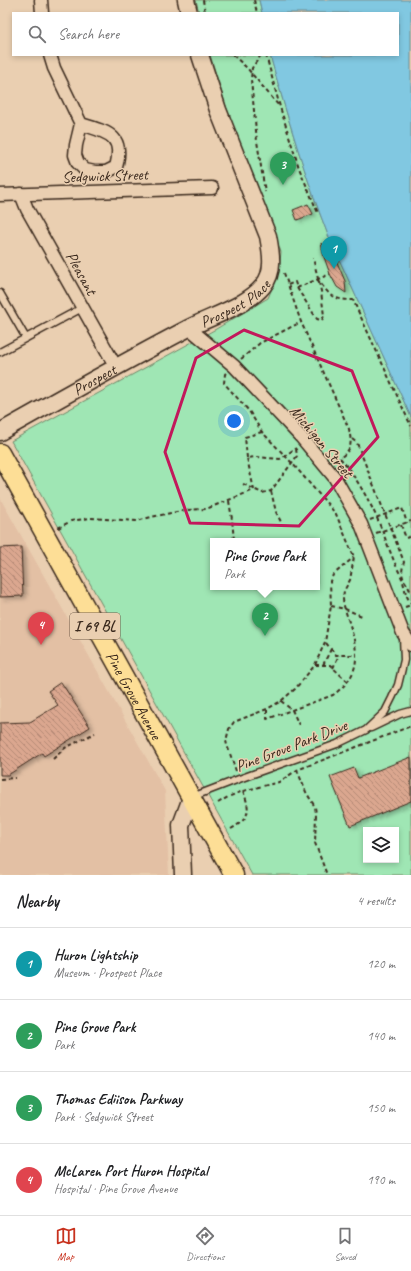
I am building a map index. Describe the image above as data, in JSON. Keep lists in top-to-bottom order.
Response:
{
  "streets": {
    "main road": ["I 69 BL", "Pine Grove Avenue"],
    "street": [
      "Sedgwick Street",
      "Pleasant",
      "Prospect Place",
      "Prospect",
      "Michigan Street"
    ],
    "lane": ["Pine Grove Park Drive"]
  },
  "crossings": [
    ["Sedgwick Street", "Pleasant"],
    ["Pleasant", "Prospect"],
    ["Prospect Place", "Prospect"],
    ["Prospect Place", "Michigan Street"],
    ["Prospect", "Michigan Street"],
    ["Michigan Street", "Pine Grove Park Drive"],
    ["Pine Grove Avenue", "Pine Grove Park Drive"]
  ],
  "page": {
    "search": "Search here",
    "pins": [
      "3",
      "1",
      "2",
      "4"
    ],
    "popup": ["Pine Grove Park", "Park"],
    "heading": ["Nearby", "4 results"],
    "list": [
      {
        "mark": "1",
        "name": "Huron Lightship",
        "note": "Museum · Prospect Place",
        "value": "120 m"
      },
      {
        "mark": "2",
        "name": "Pine Grove Park",
        "note": "Park",
        "value": "140 m"
      },
      {
        "mark": "3",
        "name": "Thomas Ediison Parkway",
        "note": "Park · Sedgwick Street",
        "value": "150 m"
      },
      {
        "mark": "4",
        "name": "McLaren Port Huron Hospital",
        "note": "Hospital · Pine Grove Avenue",
        "value": "190 m"
      }
    ],
    "nav": ["Map", "Directions", "Saved"]
  }
}
